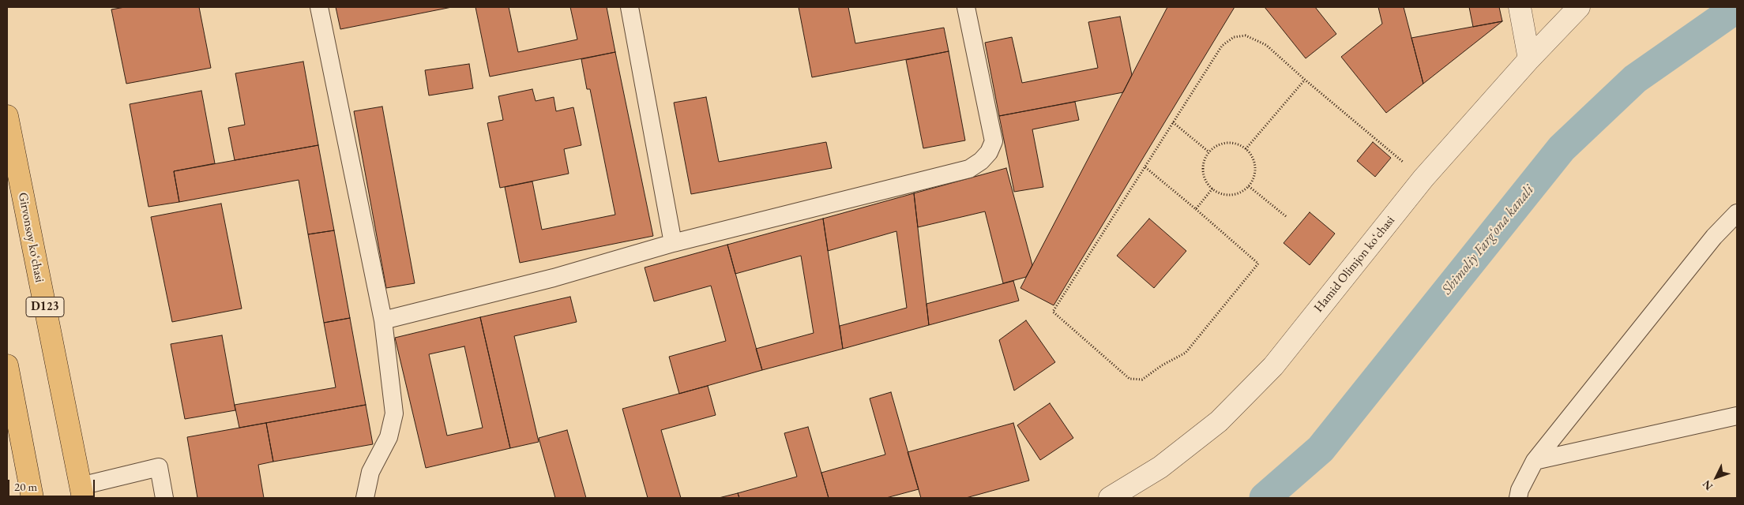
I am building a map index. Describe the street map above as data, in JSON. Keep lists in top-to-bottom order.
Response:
{
  "streets": {
    "main road": ["Girvonsoy koʻchasi", "D123"],
    "street": ["Hamid Olimjon koʻchasi"]
  },
  "water": ["Shimoliy Fargʻona kanali"],
  "scale_bar": "20 m",
  "north": "bottom left"
}
